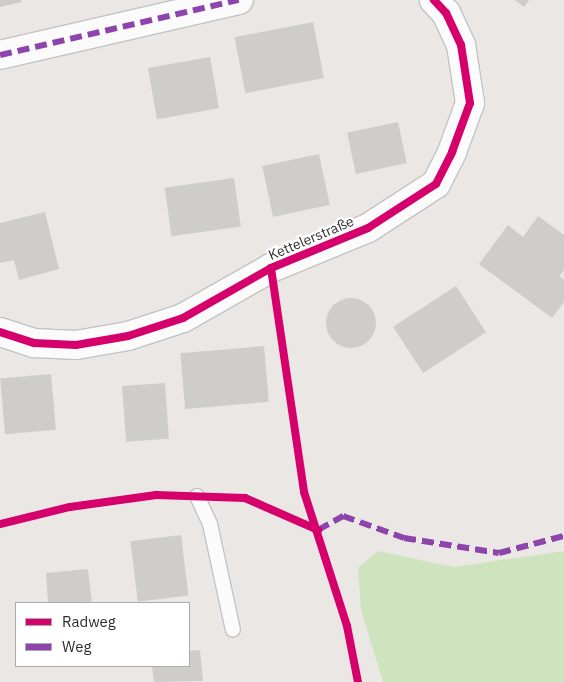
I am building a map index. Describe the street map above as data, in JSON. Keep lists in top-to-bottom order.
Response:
{
  "streets": {
    "street": ["Kettelerstraße"]
  },
  "legend": ["Radweg", "Weg"]
}
